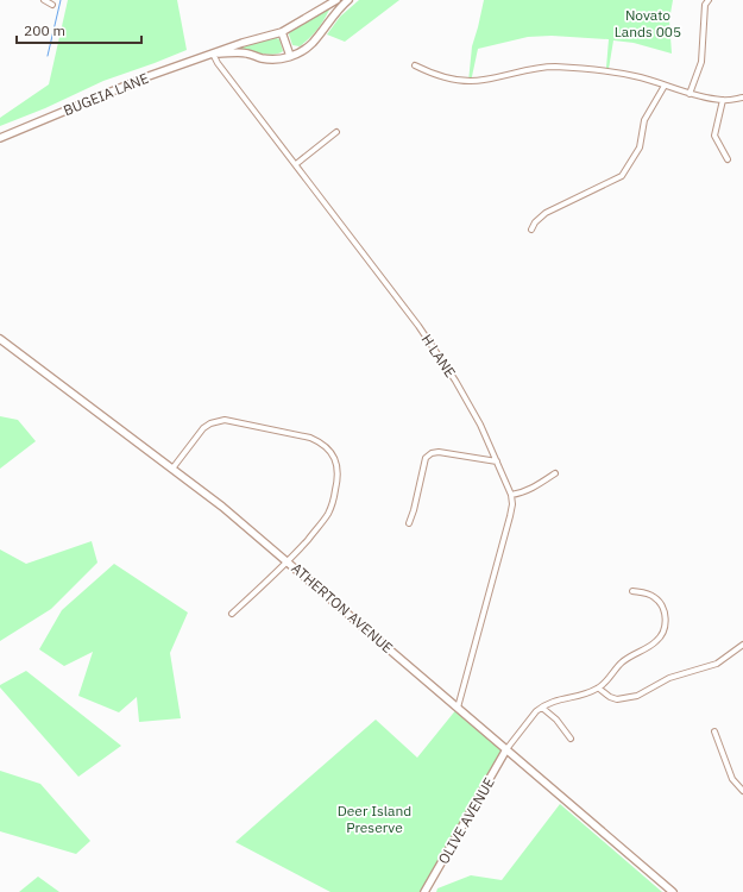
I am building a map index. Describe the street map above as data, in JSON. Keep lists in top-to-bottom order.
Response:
{
  "streets": {
    "main road": ["BUGEIA LANE", "ATHERTON AVENUE", "OLIVE AVENUE"],
    "street": ["H LANE"]
  },
  "crossings": [
    ["BUGEIA LANE", "H LANE"],
    ["H LANE", "ATHERTON AVENUE"],
    ["ATHERTON AVENUE", "OLIVE AVENUE"]
  ],
  "parks": ["Novato Lands 005", "Deer Island Preserve"],
  "scale_bar": "200 m"
}
